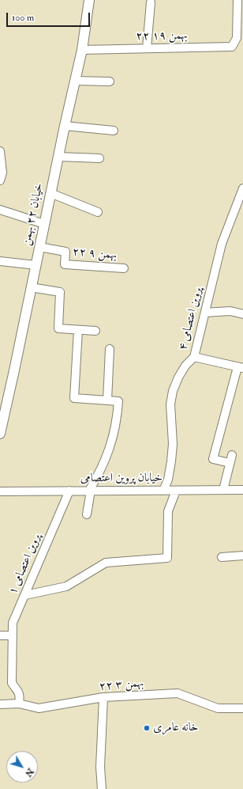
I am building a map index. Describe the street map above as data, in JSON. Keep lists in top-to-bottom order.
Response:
{
  "streets": {
    "main road": ["خیابان ۲۲ بهمن"],
    "street": [
      "۲۲ بهمن ۱۹",
      "۲۲ بهمن ۹",
      "پروین اعتصامی ۴",
      "خیابان پروین اعتصامی",
      "پروین اعتصامی ۱",
      "۲۲ بهمن ۳"
    ]
  },
  "crossings": [
    ["۲۲ بهمن ۱۹", "خیابان ۲۲ بهمن"],
    ["خیابان ۲۲ بهمن", "۲۲ بهمن ۹"],
    ["پروین اعتصامی ۴", "خیابان پروین اعتصامی"],
    ["خیابان پروین اعتصامی", "پروین اعتصامی ۱"],
    ["پروین اعتصامی ۱", "۲۲ بهمن ۳"]
  ],
  "places": ["خانه عامری"],
  "scale_bar": "100 m",
  "north": "bottom right"
}
